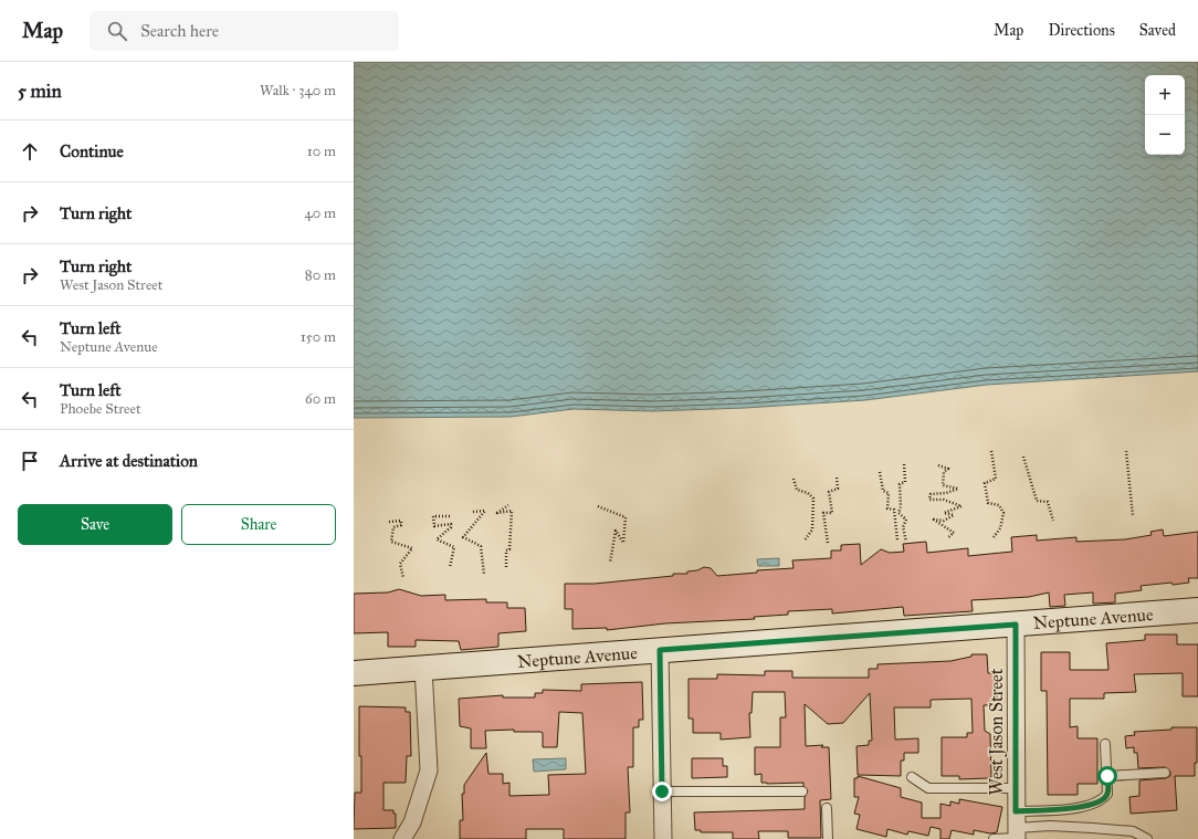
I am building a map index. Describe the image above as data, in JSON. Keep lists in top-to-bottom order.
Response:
{
  "streets": {
    "street": ["Neptune Avenue", "West Jason Street"]
  },
  "crossings": [
    ["Neptune Avenue", "West Jason Street"]
  ],
  "page": {
    "header": "Map",
    "search": "Search here",
    "nav": ["Map", "Directions", "Saved"],
    "heading": ["5 min", "Walk · 340 m"],
    "map_buttons": ["+", "−"],
    "list": [
      ["Continue", "10 m"],
      ["Turn right", "40 m"],
      ["Turn right", "West Jason Street", "80 m"],
      ["Turn left", "Neptune Avenue", "150 m"],
      ["Turn left", "Phoebe Street", "60 m"],
      "Arrive at destination"
    ],
    "buttons": ["Save", "Share"]
  }
}
